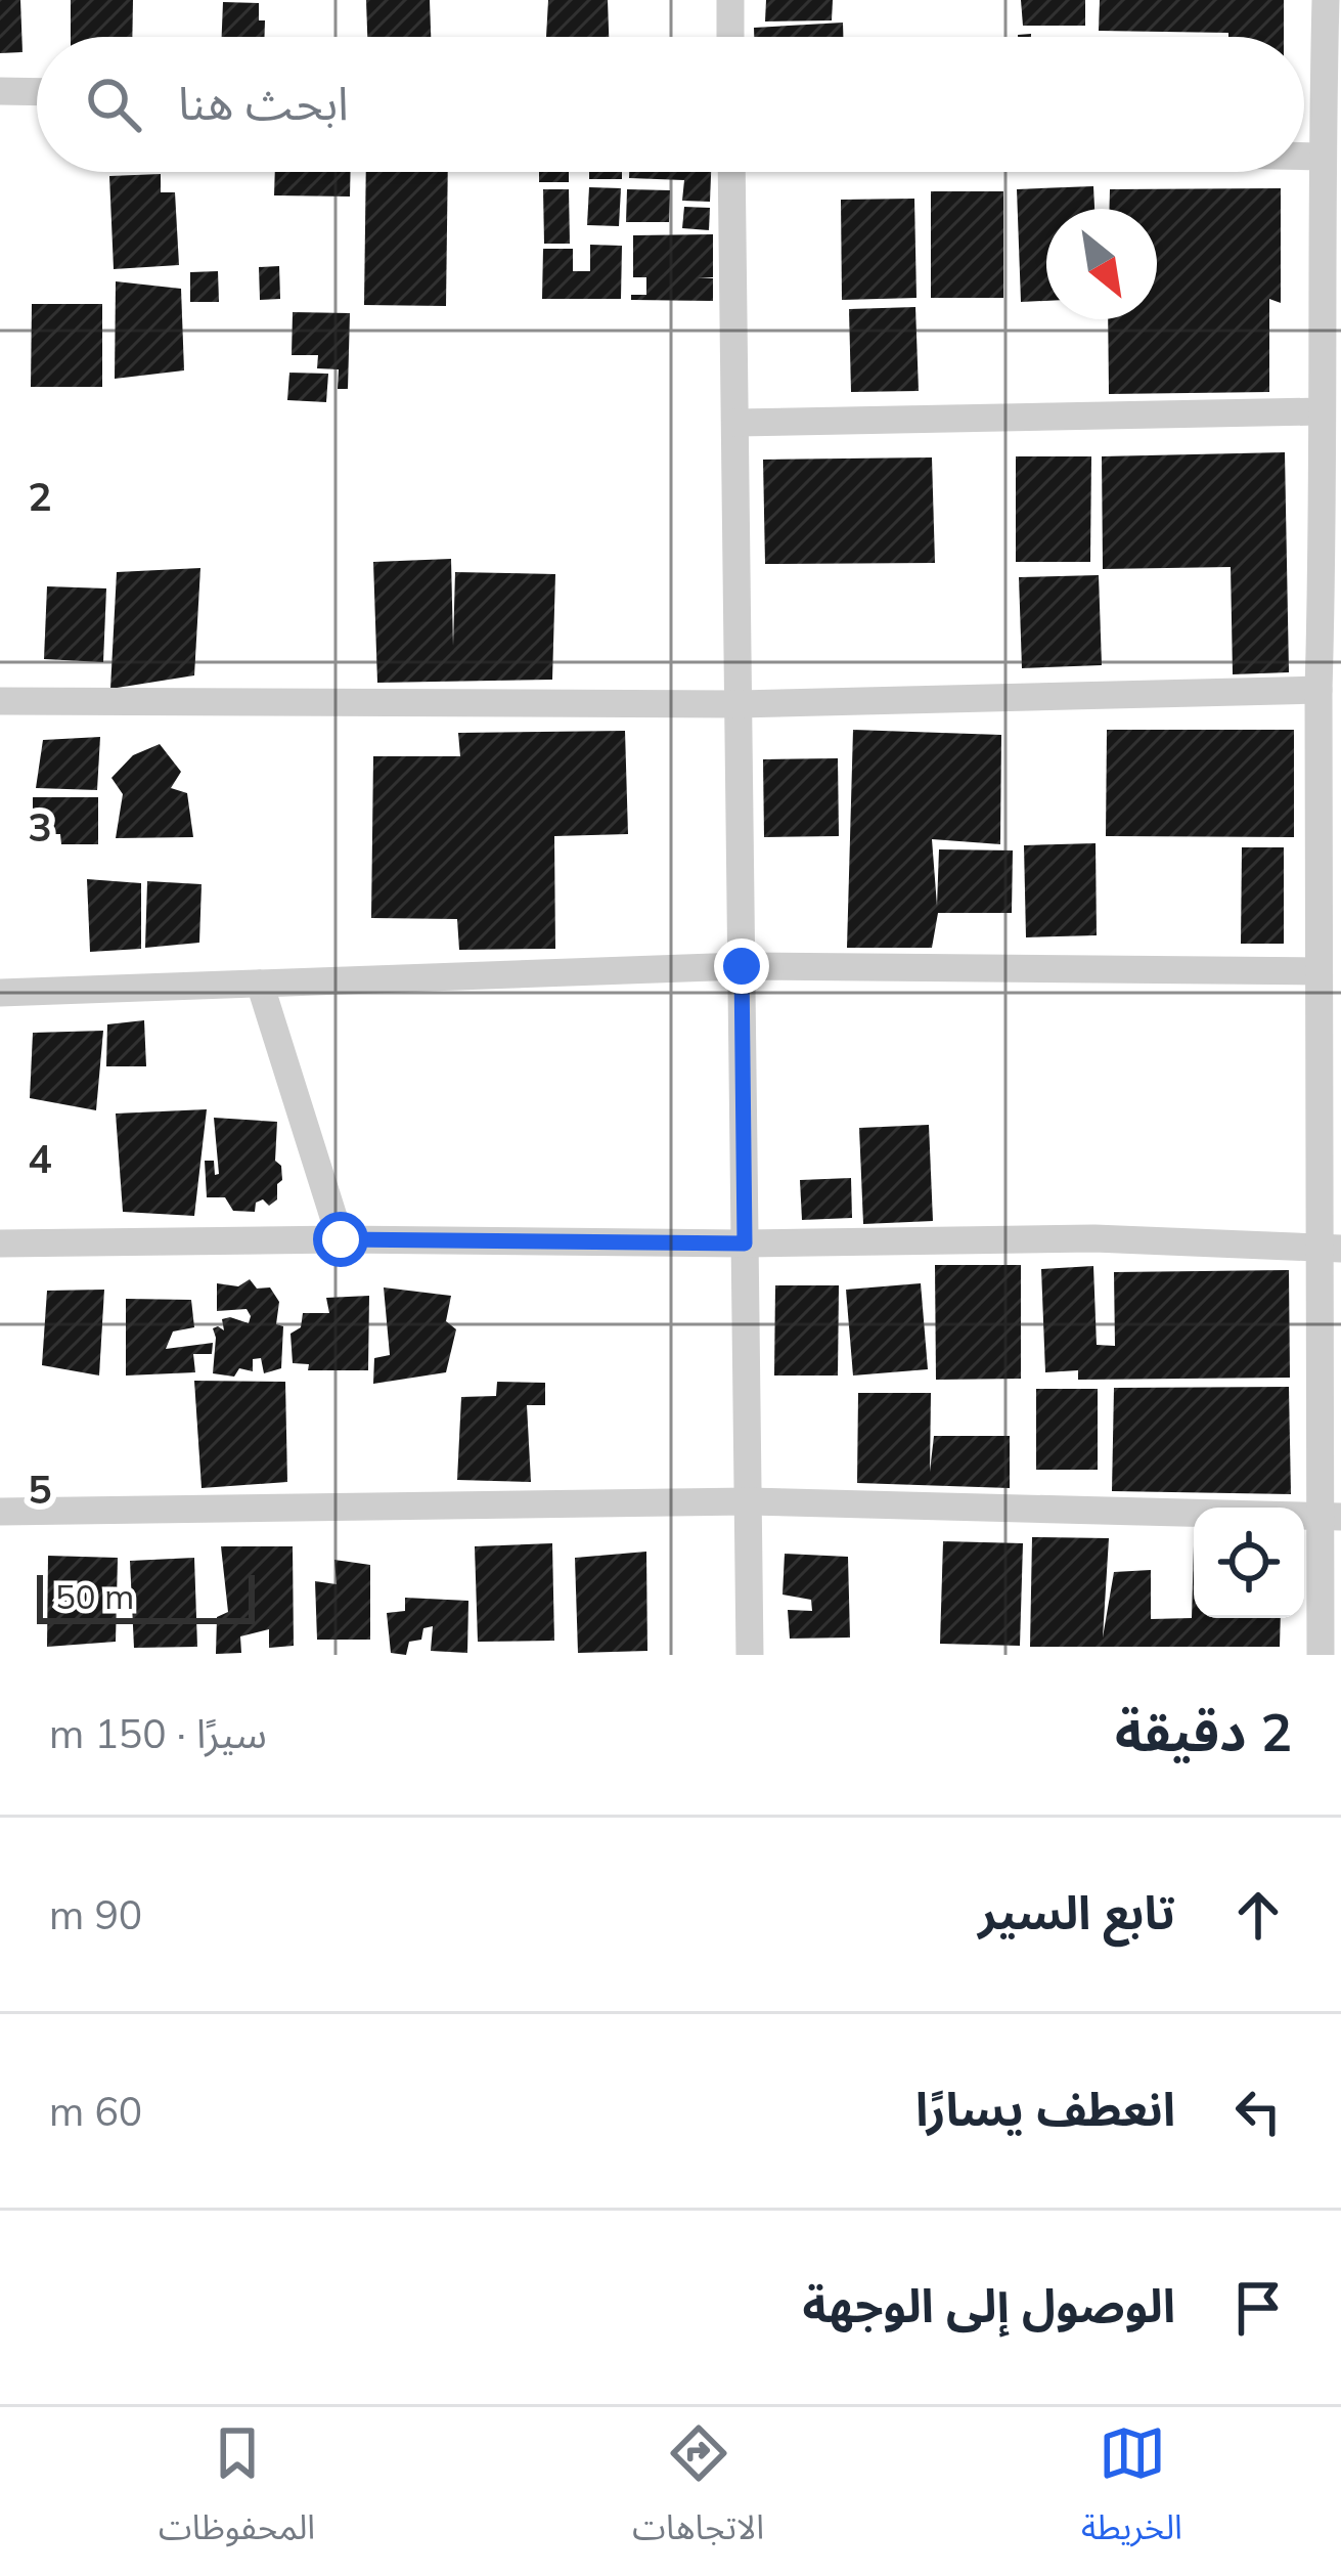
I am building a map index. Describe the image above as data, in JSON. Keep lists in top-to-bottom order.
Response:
{
  "scale_bar": "50 m",
  "north": "bottom right",
  "page": {
    "search": "ابحث هنا",
    "scale": "50 m",
    "heading": ["2 دقيقة", "سيرًا · 150 m"],
    "list": [
      ["تابع السير", "90 m"],
      ["انعطف يسارًا", "60 m"],
      "الوصول إلى الوجهة"
    ],
    "nav": ["الخريطة", "الاتجاهات", "المحفوظات"]
  },
  "grid": {
    "rows": [
      "2",
      "3",
      "4",
      "5"
    ]
  }
}
